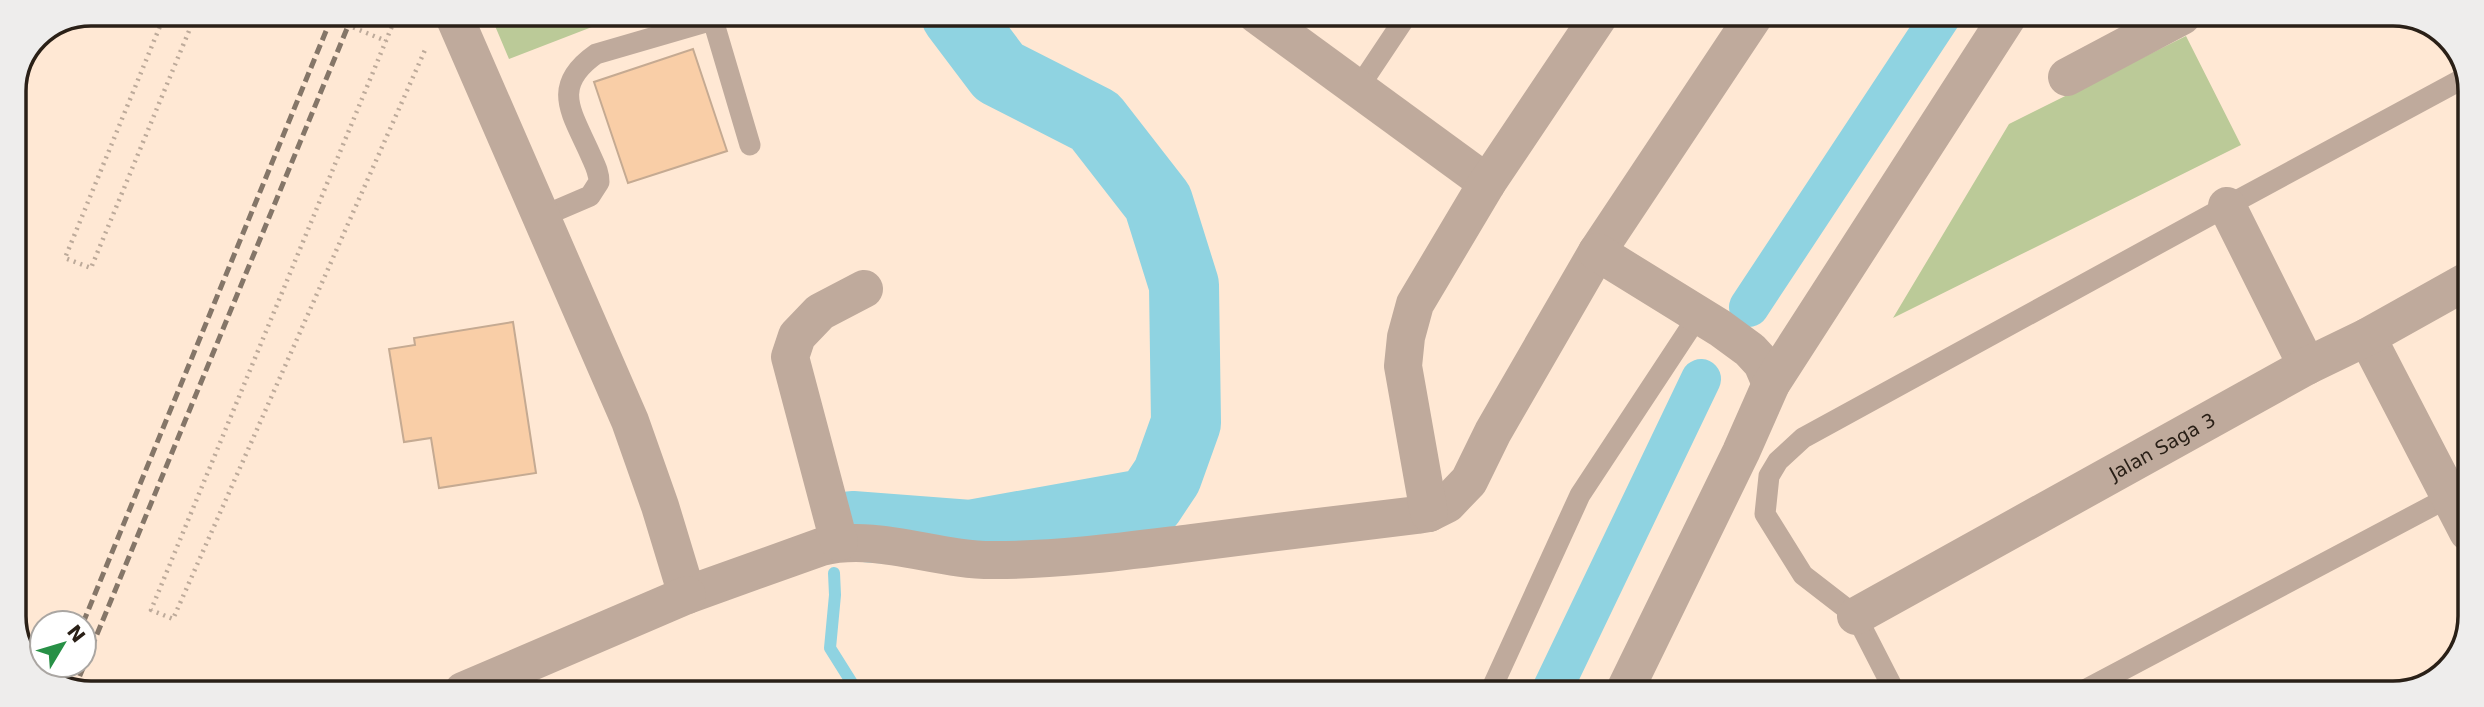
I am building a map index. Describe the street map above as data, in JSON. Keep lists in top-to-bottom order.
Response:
{
  "streets": {
    "street": ["Jalan Saga 3"]
  },
  "north": "top right"
}
